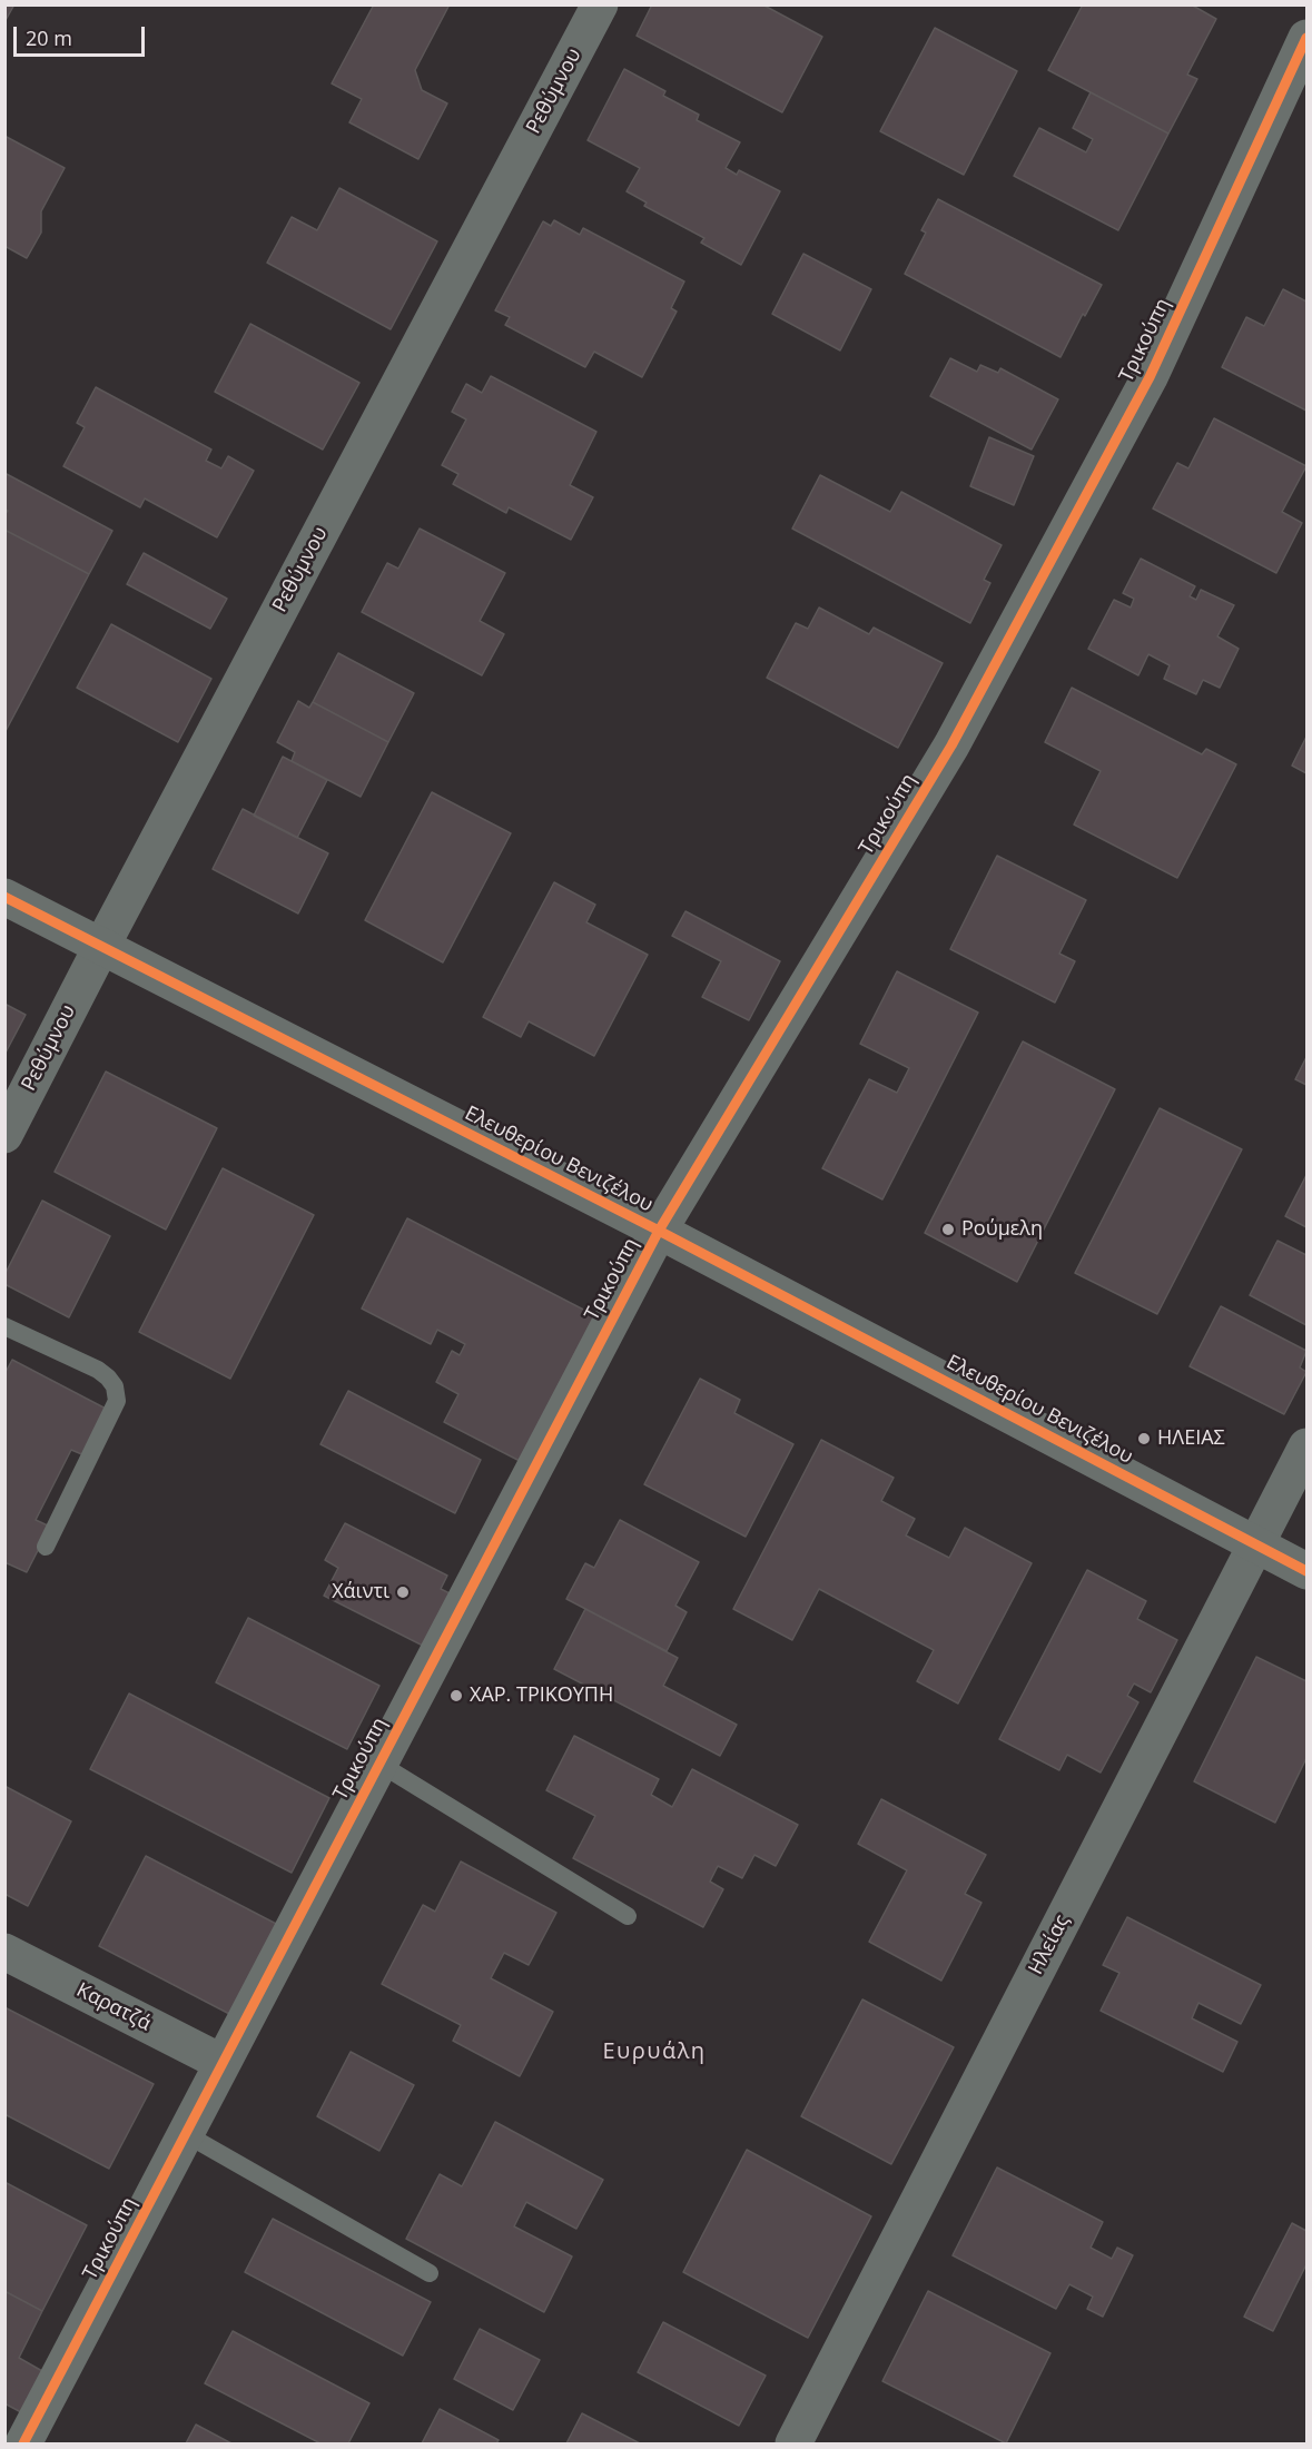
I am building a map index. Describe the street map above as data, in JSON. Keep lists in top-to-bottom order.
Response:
{
  "streets": {
    "street": [
      "Ρεθύμνου",
      "Τρικούπη",
      "Ελευθερίου Βενιζέλου",
      "Ηλείας",
      "Καρατζά"
    ]
  },
  "crossings": [
    ["Ρεθύμνου", "Ελευθερίου Βενιζέλου"],
    ["Τρικούπη", "Ελευθερίου Βενιζέλου"],
    ["Τρικούπη", "Καρατζά"],
    ["Ελευθερίου Βενιζέλου", "Ηλείας"]
  ],
  "districts": ["Ευρυάλη"],
  "places": [
    "Ρούμελη",
    "ΗΛΕΙΑΣ",
    "Χάιντι",
    "ΧΑΡ. ΤΡΙΚΟΥΠΗ"
  ],
  "scale_bar": "20 m"
}
